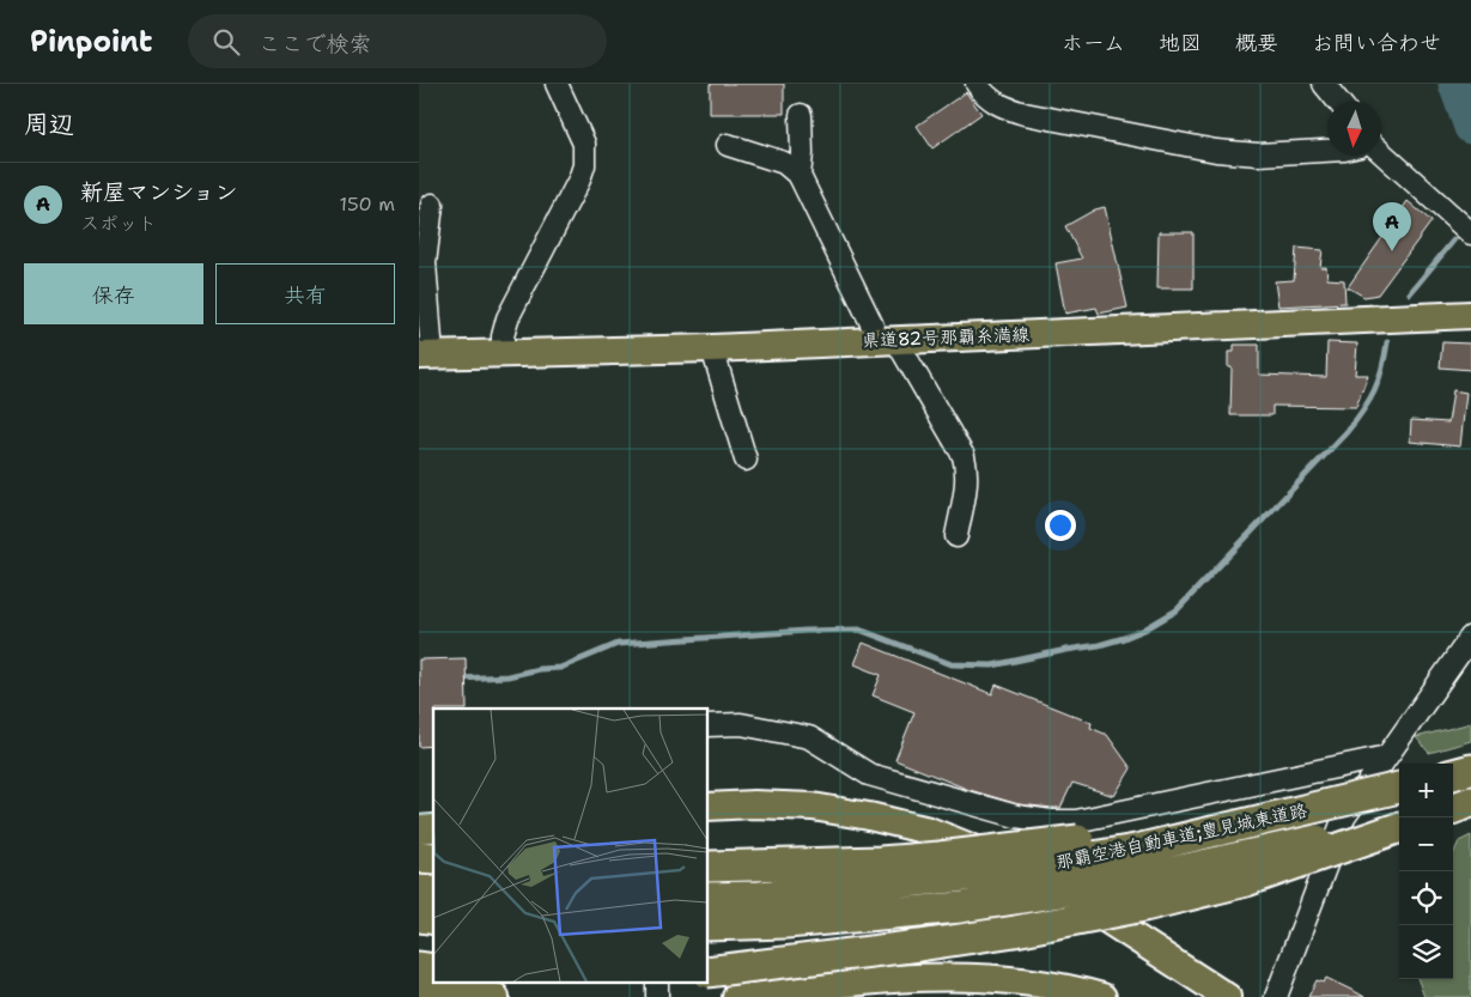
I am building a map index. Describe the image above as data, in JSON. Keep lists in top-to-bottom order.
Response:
{
  "streets": {
    "highway": ["那覇空港自動車道;豊見城東道路"],
    "main road": ["県道82号那覇糸満線"]
  },
  "north": "bottom",
  "page": {
    "header": "Pinpoint",
    "search": "ここで検索",
    "nav": [
      "ホーム",
      "地図",
      "概要",
      "お問い合わせ"
    ],
    "heading": "周辺",
    "list": [
      {
        "mark": "A",
        "name": "新屋マンション",
        "note": "スポット",
        "value": "150 m"
      }
    ],
    "pins": "A",
    "buttons": ["保存", "共有"],
    "map_buttons": ["+", "−"]
  }
}
